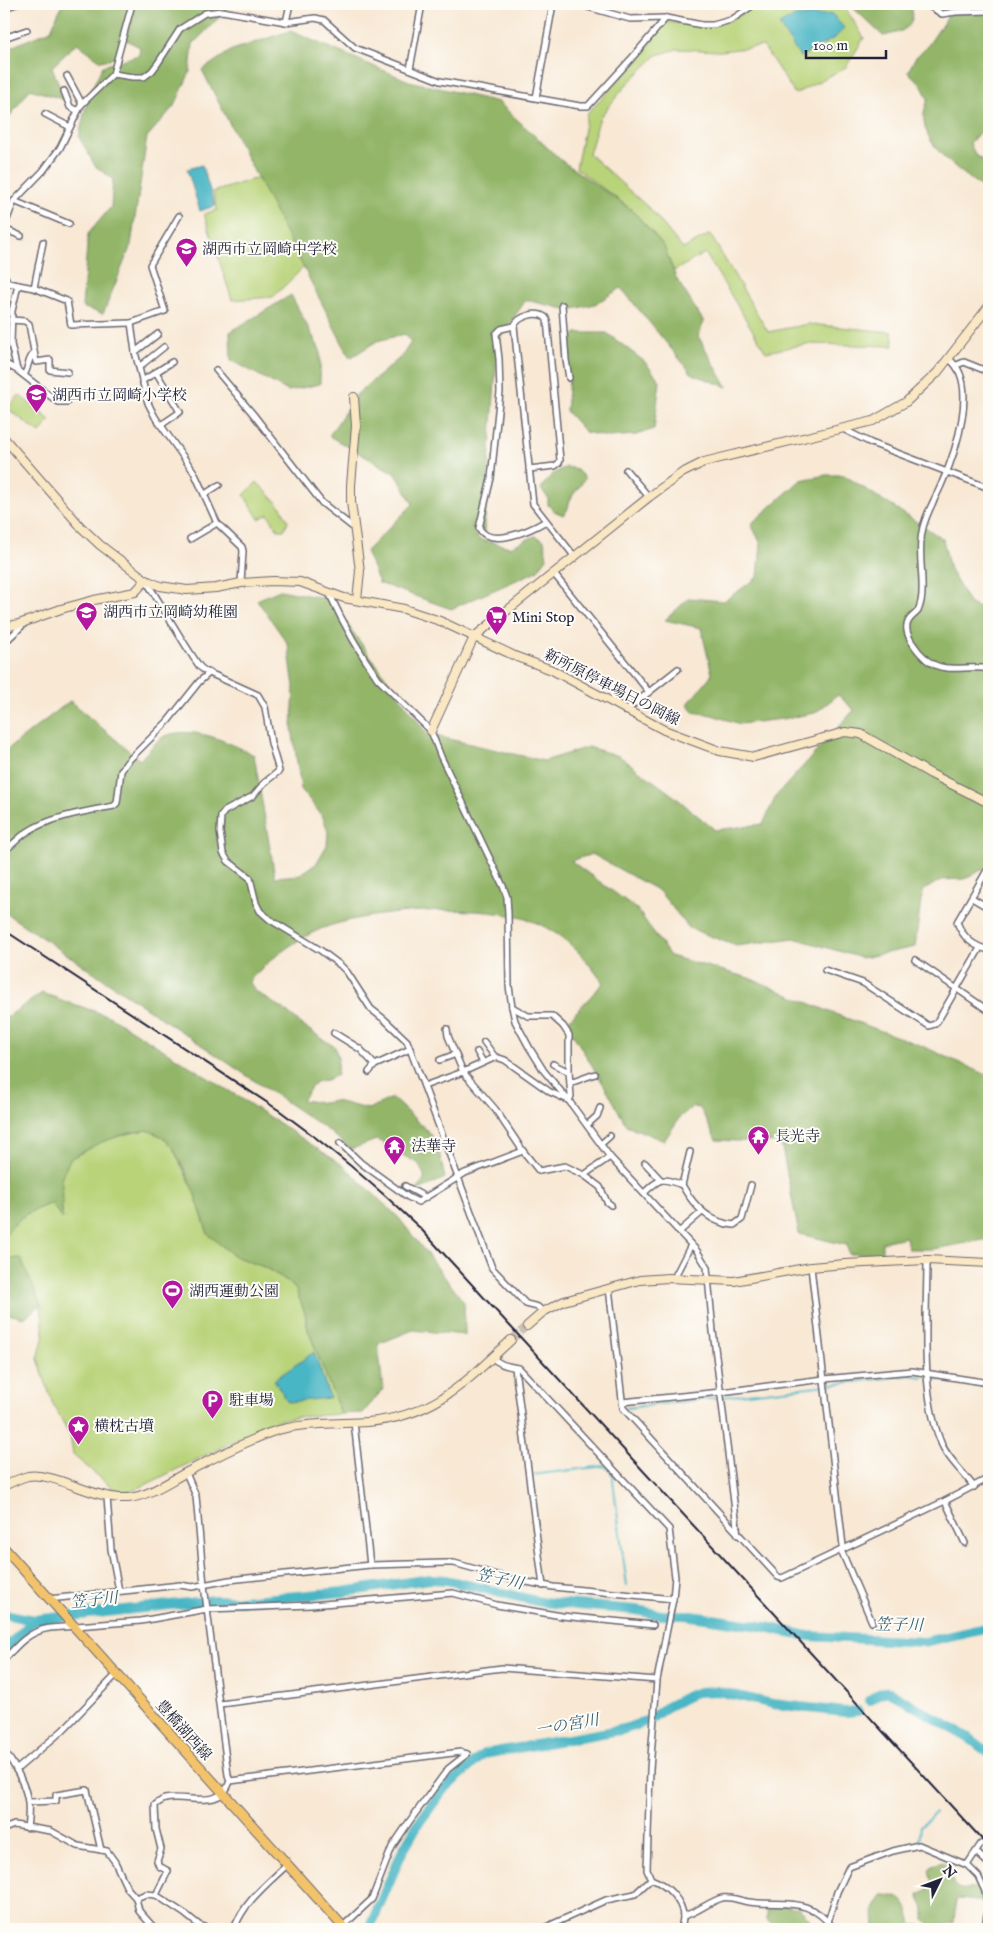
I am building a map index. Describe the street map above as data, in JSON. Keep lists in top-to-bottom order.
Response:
{
  "streets": {
    "main road": ["豊橋湖西線"],
    "street": ["新所原停車場日の岡線"]
  },
  "water": ["笠子川", "一の宮川"],
  "places": {
    "school or university": ["湖西市立岡崎中学校", "湖西市立岡崎小学校", "湖西市立岡崎幼稚園"],
    "supermarket": ["Mini Stop"],
    "temple": ["長光寺", "法華寺"],
    "sports": ["湖西運動公園"],
    "parking": ["駐車場"],
    "place": ["横枕古墳"]
  },
  "scale_bar": "100 m",
  "north": "top right"
}
